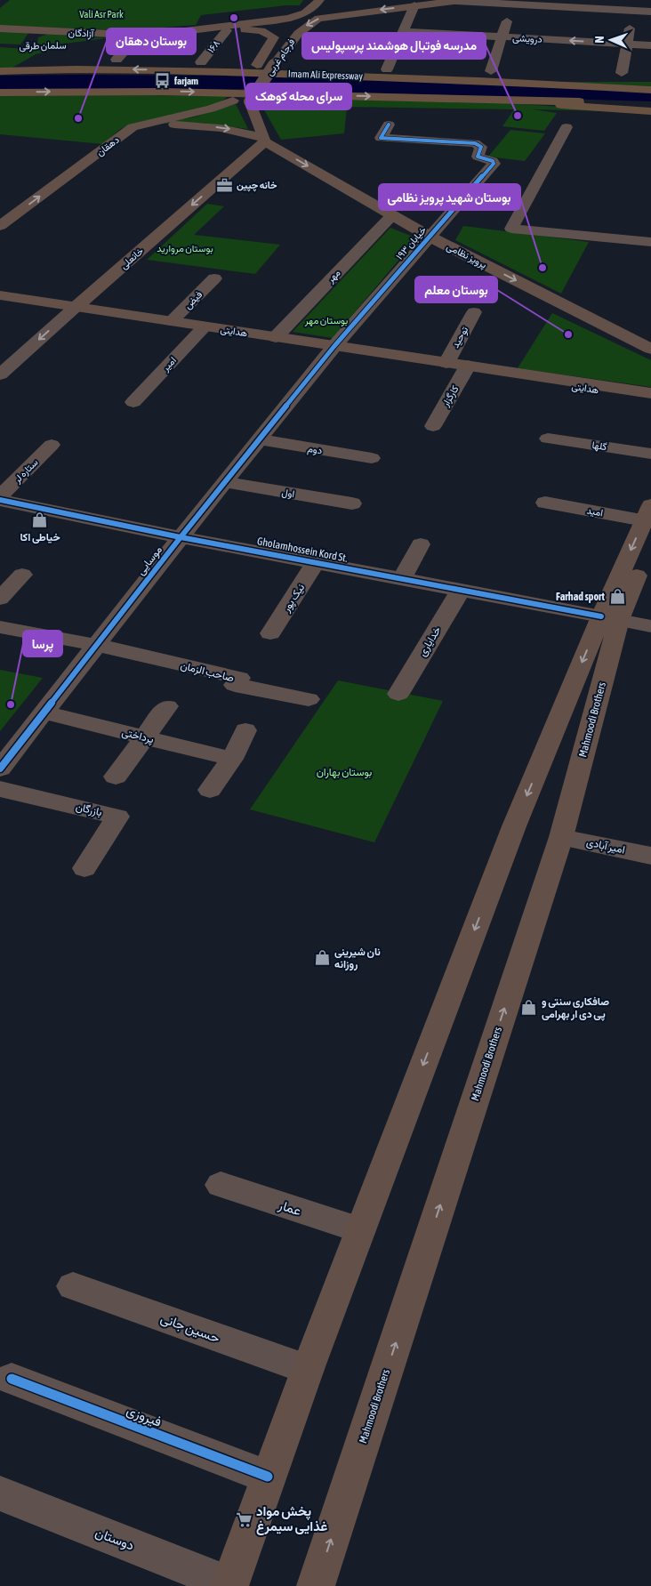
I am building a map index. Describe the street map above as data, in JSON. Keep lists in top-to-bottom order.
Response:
{
  "streets": {
    "highway": ["Imam Ali Expressway"],
    "main road": [
      "آزادگان",
      "سلمان طرقی",
      "فرجام غربی",
      "دهقان",
      "پرویز نظامی",
      "خانعلی",
      "هدایتی",
      "Mahmoodi Brothers"
    ],
    "street": [
      "درویشی",
      "۱۶۸",
      "خیابان ۱۹۳",
      "مهر",
      "فیض",
      "توحید",
      "امیر",
      "کارگزار",
      "گلها",
      "دوم",
      "ستاره لر",
      "اول",
      "امید",
      "Gholamhossein Kord St.",
      "موسایی",
      "نیک پور",
      "خدایاری",
      "صاحب الزمان",
      "پرداختی",
      "بازرگان",
      "امیر آبادی",
      "عمار",
      "حسین جانی",
      "فیروزی",
      "دوستان"
    ]
  },
  "crossings": [
    ["سلمان طرقی", "۱۶۸"],
    ["سلمان طرقی", "فرجام غربی"],
    ["فرجام غربی", "دهقان"],
    ["فرجام غربی", "پرویز نظامی"],
    ["فرجام غربی", "خانعلی"],
    ["دهقان", "پرویز نظامی"],
    ["خیابان ۱۹۳", "پرویز نظامی"],
    ["خیابان ۱۹۳", "هدایتی"],
    ["خیابان ۱۹۳", "موسایی"],
    ["پرویز نظامی", "خانعلی"],
    ["پرویز نظامی", "مهر"],
    ["خانعلی", "هدایتی"],
    ["مهر", "هدایتی"],
    ["فیض", "هدایتی"],
    ["هدایتی", "توحید"],
    ["هدایتی", "امیر"],
    ["هدایتی", "کارگزار"],
    ["هدایتی", "موسایی"],
    ["دوم", "موسایی"],
    ["ستاره لر", "Gholamhossein Kord St."],
    ["اول", "موسایی"],
    ["Gholamhossein Kord St.", "موسایی"],
    ["Gholamhossein Kord St.", "نیک پور"],
    ["Gholamhossein Kord St.", "خدایاری"],
    ["Gholamhossein Kord St.", "Mahmoodi Brothers"],
    ["موسایی", "صاحب الزمان"],
    ["موسایی", "پرداختی"],
    ["Mahmoodi Brothers", "امیر آبادی"],
    ["Mahmoodi Brothers", "عمار"],
    ["Mahmoodi Brothers", "حسین جانی"],
    ["Mahmoodi Brothers", "فیروزی"],
    ["Mahmoodi Brothers", "دوستان"]
  ],
  "one_way": ["دهقان", "پرویز نظامی", "خانعلی"],
  "parks": [
    "Vali Asr Park",
    "بوستان مروارید",
    "بوستان مهر",
    "بوستان بهاران"
  ],
  "places": {
    "other": [
      "سرای محله کوهک",
      "مدرسه فوتبال هوشمند پرسپولیس",
      "بوستان دهقان",
      "بوستان شهید پرویز نظامی",
      "بوستان معلم",
      "پرسا"
    ],
    "bus stop": ["farjam"],
    "office": ["خانه چپین"],
    "shop": [
      "خیاطی اکا",
      "Farhad sport",
      "نان شیرینی روزانه",
      "صافکاری سنتی و پی دی ار بهرامی"
    ],
    "supermarket": ["پخش مواد غذایی سیمرغ"]
  },
  "north": "left"
}
